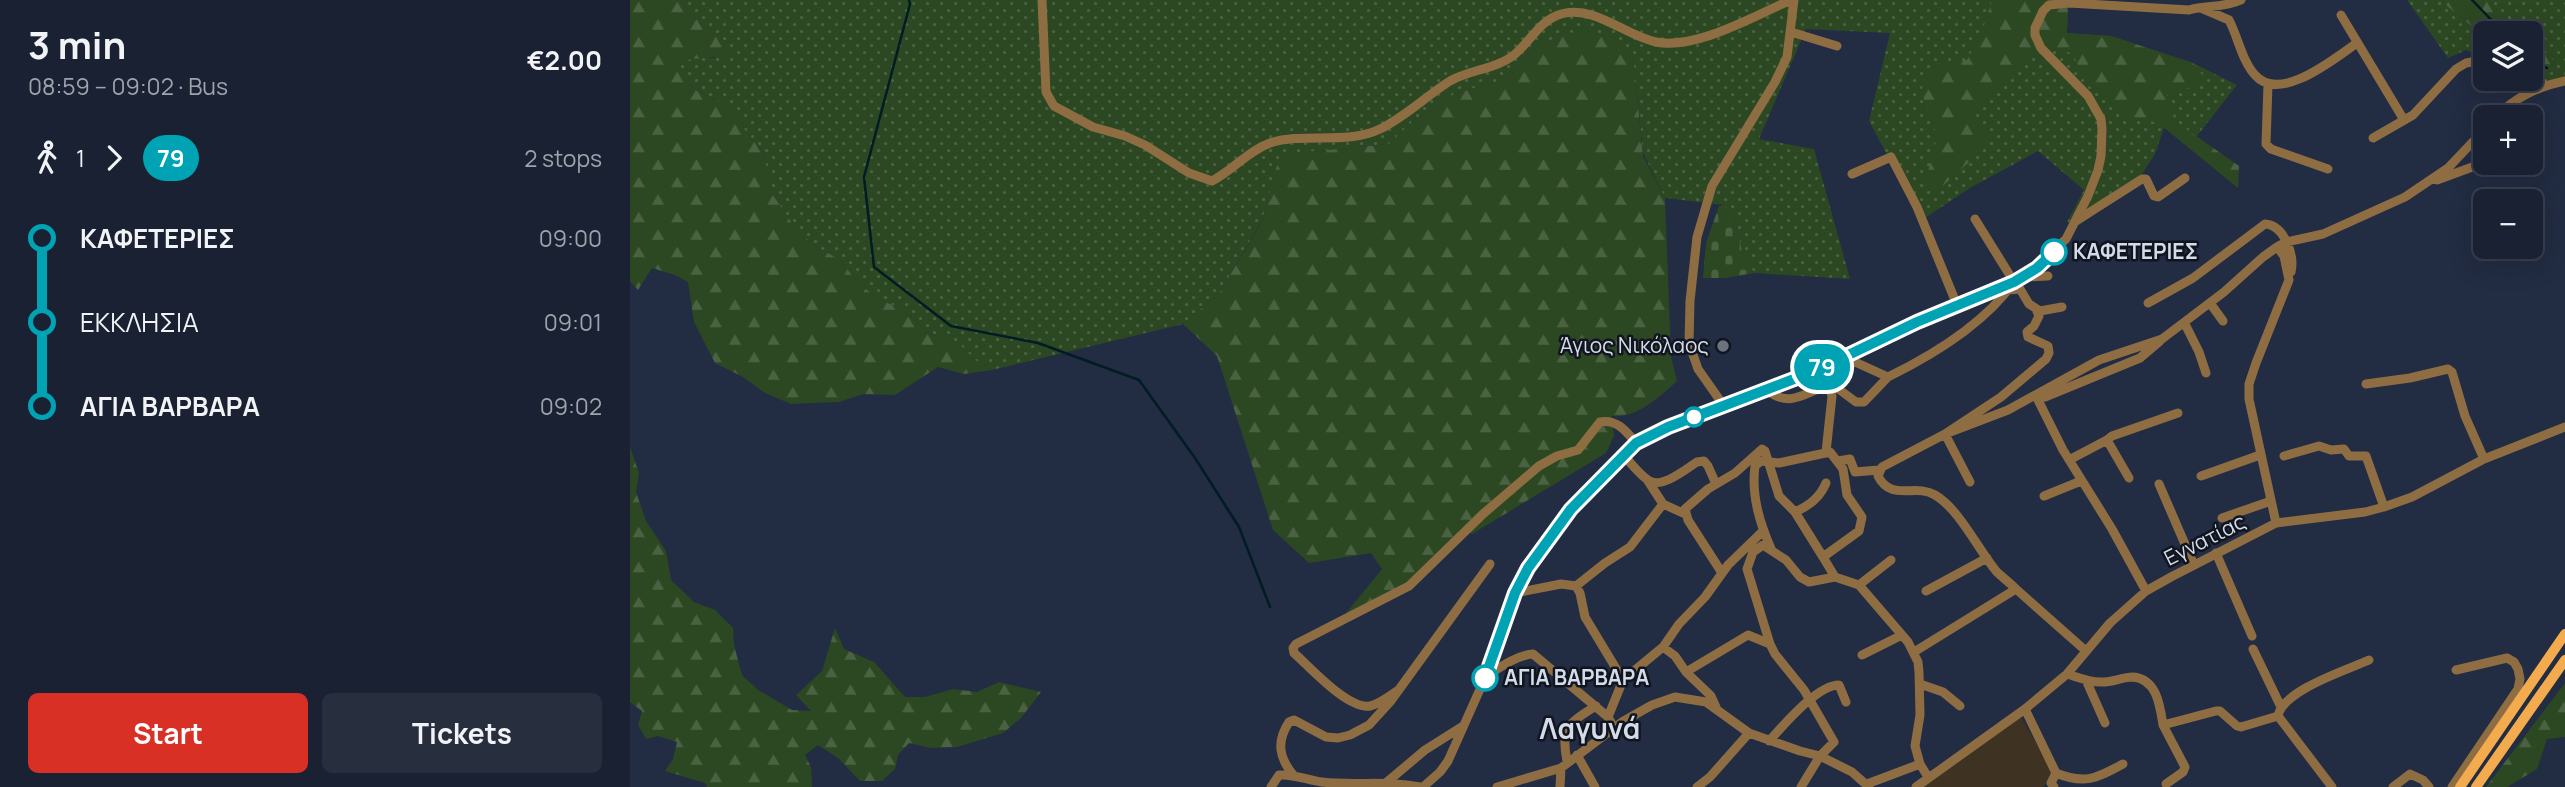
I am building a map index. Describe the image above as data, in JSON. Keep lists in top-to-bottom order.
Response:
{
  "streets": {
    "street": ["Εγνατίας"]
  },
  "districts": ["Λαγυνά"],
  "places": ["ΚΑΦΕΤΕΡΙΕΣ", "Άγιος Νικόλαος", "ΑΓΙΑ ΒΑΡΒΑΡΑ"],
  "lines": ["bus line 79"],
  "page": {
    "heading": ["3 min", "08:59 – 09:02 · Bus", "€2.00"],
    "on_map": "79",
    "map_buttons": ["+", "−"],
    "legs": ["1", "79", "2 stops"],
    "list": [
      {
        "name": "ΚΑΦΕΤΕΡΙΕΣ",
        "value": "09:00"
      },
      {
        "name": "ΕΚΚΛΗΣΙΑ",
        "value": "09:01"
      },
      {
        "name": "ΑΓΙΑ ΒΑΡΒΑΡΑ",
        "value": "09:02"
      }
    ],
    "buttons": ["Start", "Tickets"]
  }
}
